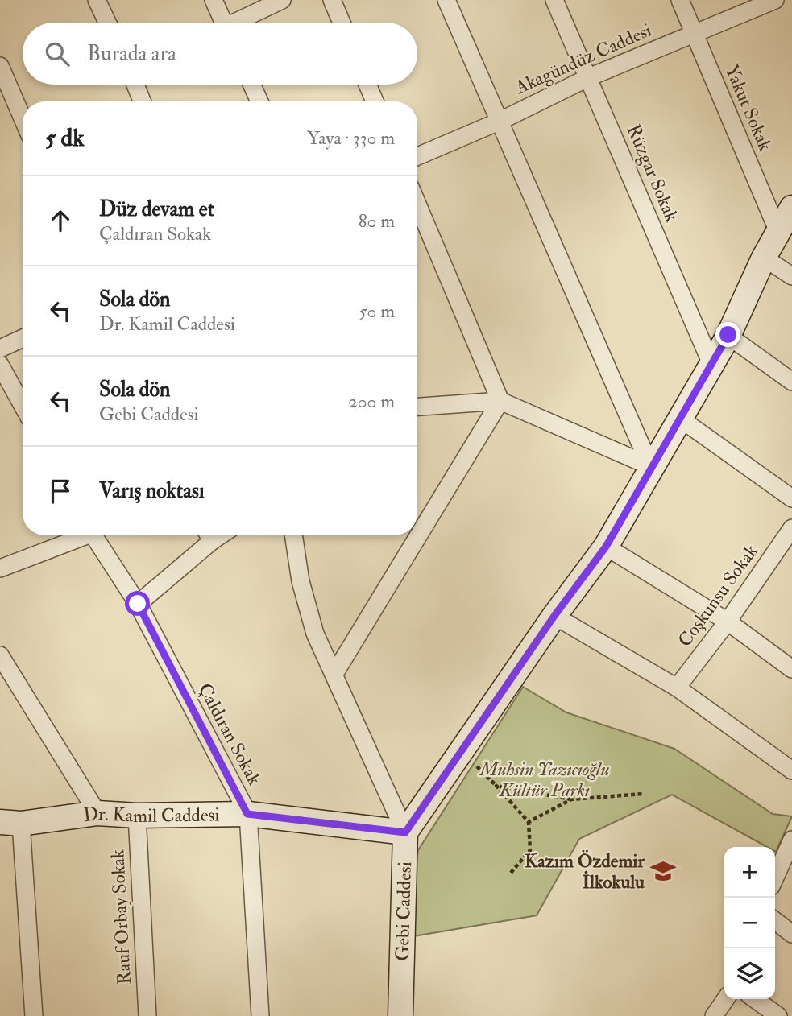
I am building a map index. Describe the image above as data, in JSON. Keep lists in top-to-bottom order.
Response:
{
  "streets": {
    "main road": ["Dr. Kamil Caddesi", "Gebi Caddesi"],
    "street": [
      "Akagündüz Caddesi",
      "Yakut Sokak",
      "Rüzgar Sokak",
      "Coşkunsu Sokak",
      "Çaldıran Sokak",
      "Rauf Orbay Sokak"
    ]
  },
  "crossings": [
    ["Akagündüz Caddesi", "Yakut Sokak"],
    ["Akagündüz Caddesi", "Rüzgar Sokak"],
    ["Çaldıran Sokak", "Dr. Kamil Caddesi"],
    ["Dr. Kamil Caddesi", "Gebi Caddesi"],
    ["Dr. Kamil Caddesi", "Rauf Orbay Sokak"]
  ],
  "parks": ["Muhsin Yazıcıoğlu Kültür Parkı"],
  "places": {
    "school or university": ["Kazım Özdemir İlkokulu"]
  },
  "page": {
    "search": "Burada ara",
    "heading": ["5 dk", "Yaya · 330 m"],
    "list": [
      ["Düz devam et", "Çaldıran Sokak", "80 m"],
      ["Sola dön", "Dr. Kamil Caddesi", "50 m"],
      ["Sola dön", "Gebi Caddesi", "200 m"],
      "Varış noktası"
    ],
    "map_buttons": ["+", "−"]
  }
}
